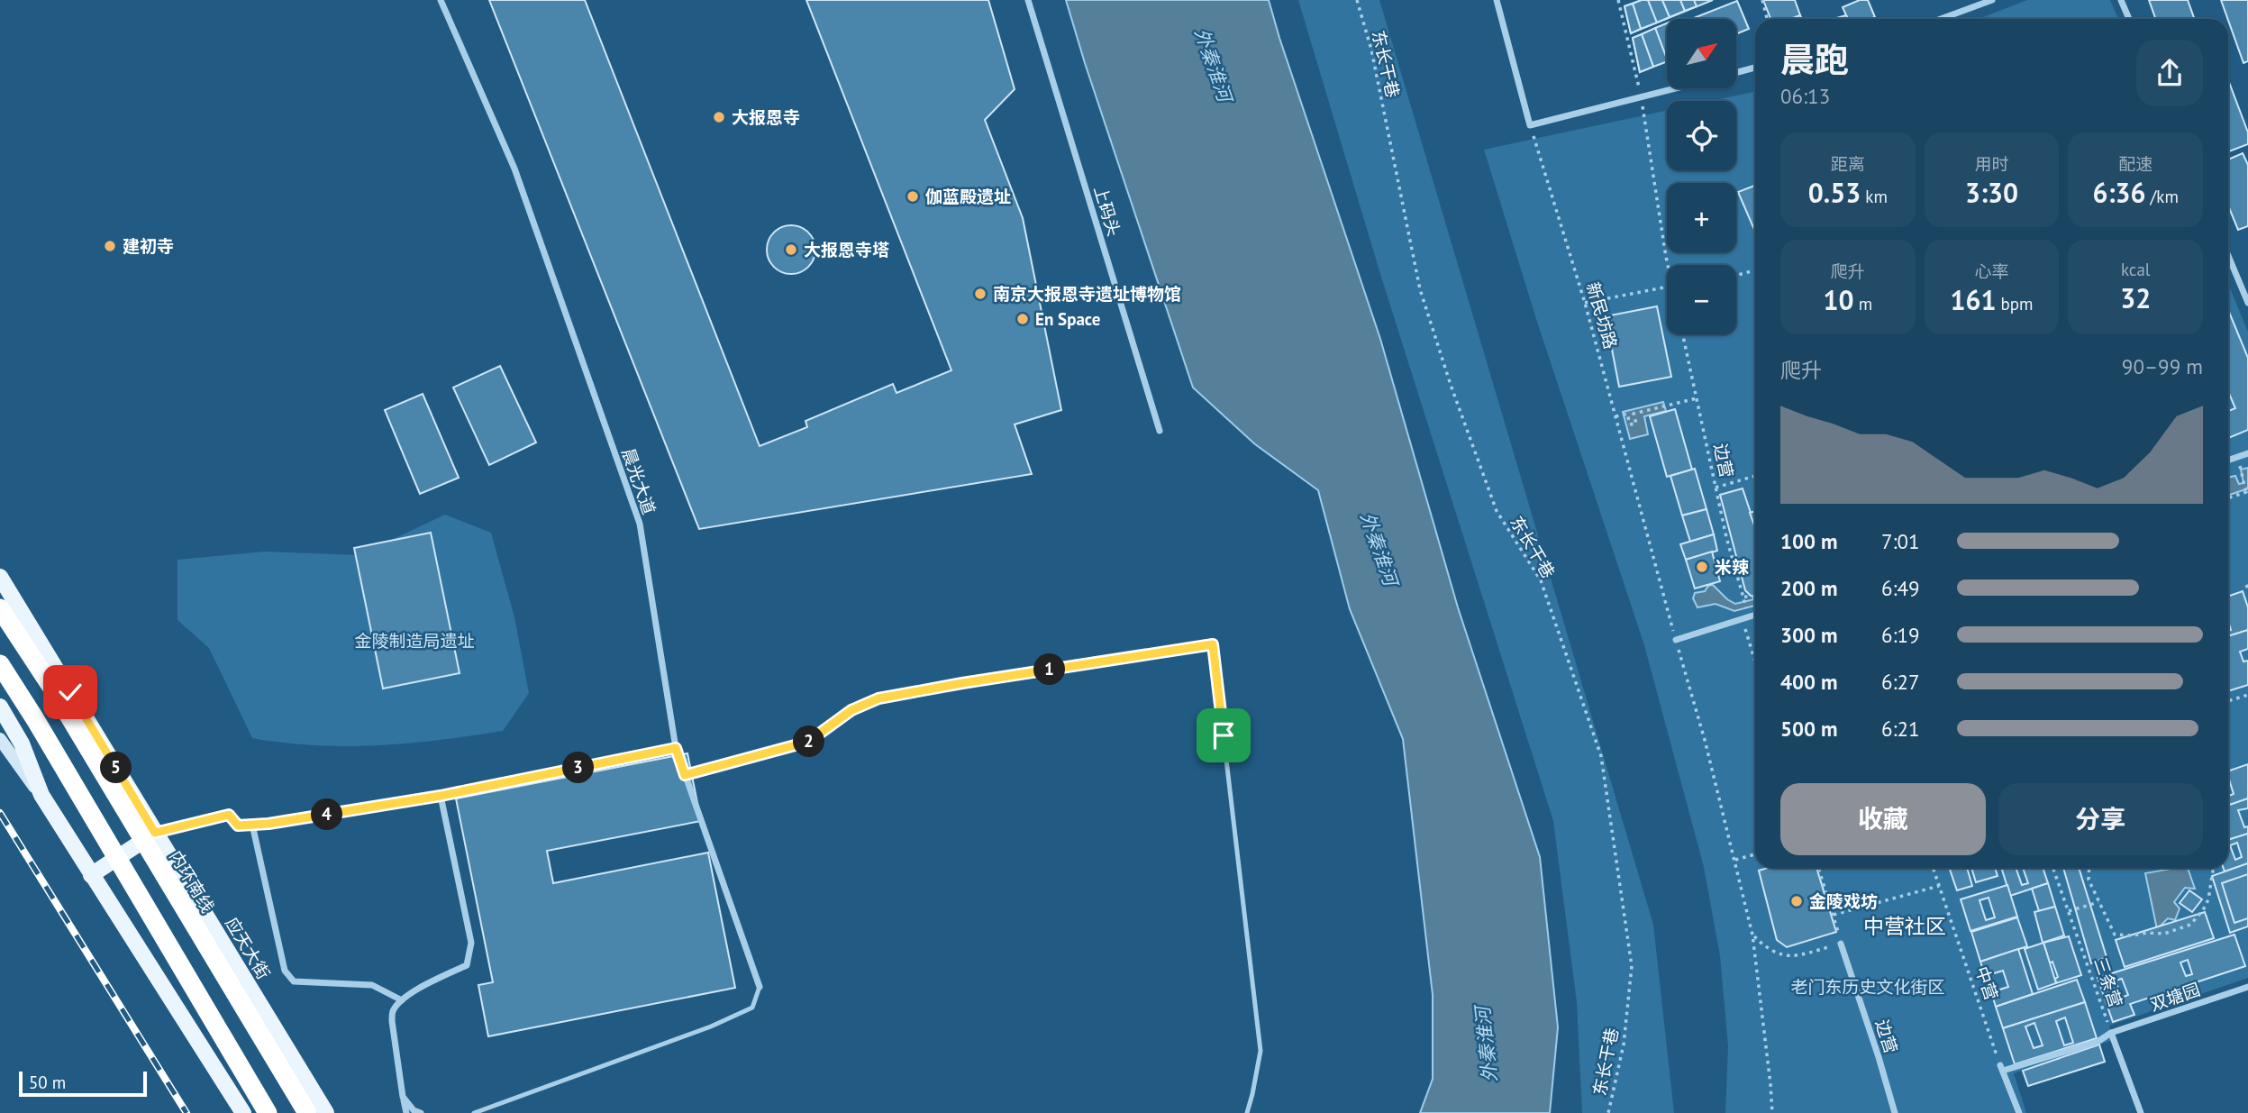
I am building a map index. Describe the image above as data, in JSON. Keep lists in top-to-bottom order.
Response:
{
  "streets": {
    "highway": ["内环南线"],
    "main road": ["应天大街"],
    "street": [
      "上码头",
      "边营",
      "晨光大道",
      "三条营",
      "双塘园"
    ],
    "path": ["东长干巷", "新民坊路", "中营"]
  },
  "crossings": [
    ["三条营", "双塘园"],
    ["中营", "双塘园"]
  ],
  "districts": ["中营社区"],
  "water": ["外秦淮河"],
  "parks": ["金陵制造局遗址", "老门东历史文化街区"],
  "places": [
    "大报恩寺",
    "伽蓝殿遗址",
    "建初寺",
    "大报恩寺塔",
    "南京大报恩寺遗址博物馆",
    "En Space",
    "米辣",
    "金陵戏坊"
  ],
  "scale_bar": "50 m",
  "north": "top right",
  "page": {
    "map_buttons": ["+", "−"],
    "heading": ["晨跑", "06:13"],
    "stats": [
      ["距离", "0.53 km"],
      ["用时", "3:30"],
      ["配速", "6:36 /km"],
      ["爬升", "10 m"],
      ["心率", "161 bpm"],
      ["kcal", "32"]
    ],
    "chart": ["爬升", "90–99 m"],
    "list": [
      {
        "name": "100 m",
        "note": "7:01"
      },
      {
        "name": "200 m",
        "note": "6:49"
      },
      {
        "name": "300 m",
        "note": "6:19"
      },
      {
        "name": "400 m",
        "note": "6:27"
      },
      {
        "name": "500 m",
        "note": "6:21"
      }
    ],
    "pins": [
      "1",
      "2",
      "3",
      "5",
      "4"
    ],
    "buttons": ["收藏", "分享"],
    "scale": "50 m"
  }
}
